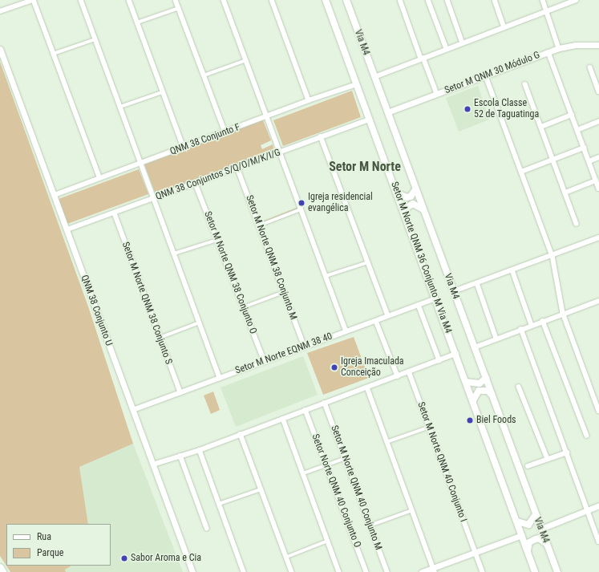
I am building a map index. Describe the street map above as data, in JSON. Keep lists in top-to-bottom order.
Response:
{
  "streets": {
    "main road": ["Via M4", "Setor M Norte QNM 36 Conjunto M Via M4"],
    "street": [
      "Setor M QNM 30 Módulo G",
      "QNM 38 Conjunto F",
      "QNM 38 Conjuntos S/Q/O/M/K/I/G",
      "Setor M Norte QNM 38 Conjunto M",
      "Setor M Norte QNM 38 Conjunto O",
      "Setor M Norte QNM 38 Conjunto S",
      "QNM 38 Conjunto U",
      "Setor M Norte EQNM 38 40",
      "Setor M Norte QNM 40 Conjunto I",
      "Setor M Norte QNM 40 Conjunto M",
      "Setor Norte QNM 40 Conjunto O"
    ]
  },
  "crossings": [
    ["Via M4", "Setor M QNM 30 Módulo G"],
    ["Via M4", "Setor M Norte QNM 36 Conjunto M Via M4"],
    ["QNM 38 Conjunto F", "Setor M Norte QNM 36 Conjunto M Via M4"],
    ["QNM 38 Conjunto F", "QNM 38 Conjunto U"],
    ["QNM 38 Conjuntos S/Q/O/M/K/I/G", "Setor M Norte QNM 38 Conjunto M"],
    ["QNM 38 Conjuntos S/Q/O/M/K/I/G", "Setor M Norte QNM 36 Conjunto M Via M4"],
    ["QNM 38 Conjuntos S/Q/O/M/K/I/G", "Setor M Norte QNM 38 Conjunto O"],
    ["QNM 38 Conjuntos S/Q/O/M/K/I/G", "Setor M Norte QNM 38 Conjunto S"],
    ["QNM 38 Conjuntos S/Q/O/M/K/I/G", "QNM 38 Conjunto U"],
    ["Setor M Norte QNM 38 Conjunto M", "Setor M Norte EQNM 38 40"],
    ["Setor M Norte QNM 36 Conjunto M Via M4", "Setor M Norte EQNM 38 40"],
    ["Setor M Norte QNM 38 Conjunto O", "Setor M Norte EQNM 38 40"],
    ["Setor M Norte QNM 38 Conjunto S", "Setor M Norte EQNM 38 40"],
    ["QNM 38 Conjunto U", "Setor M Norte EQNM 38 40"]
  ],
  "districts": ["Setor M Norte"],
  "places": [
    "Escola Classe 52 de Taguatinga",
    "Igreja residencial evangélica",
    "Igreja Imaculada Conceição",
    "Biel Foods",
    "Sabor Aroma e Cia"
  ],
  "legend": ["Rua", "Parque"]
}
